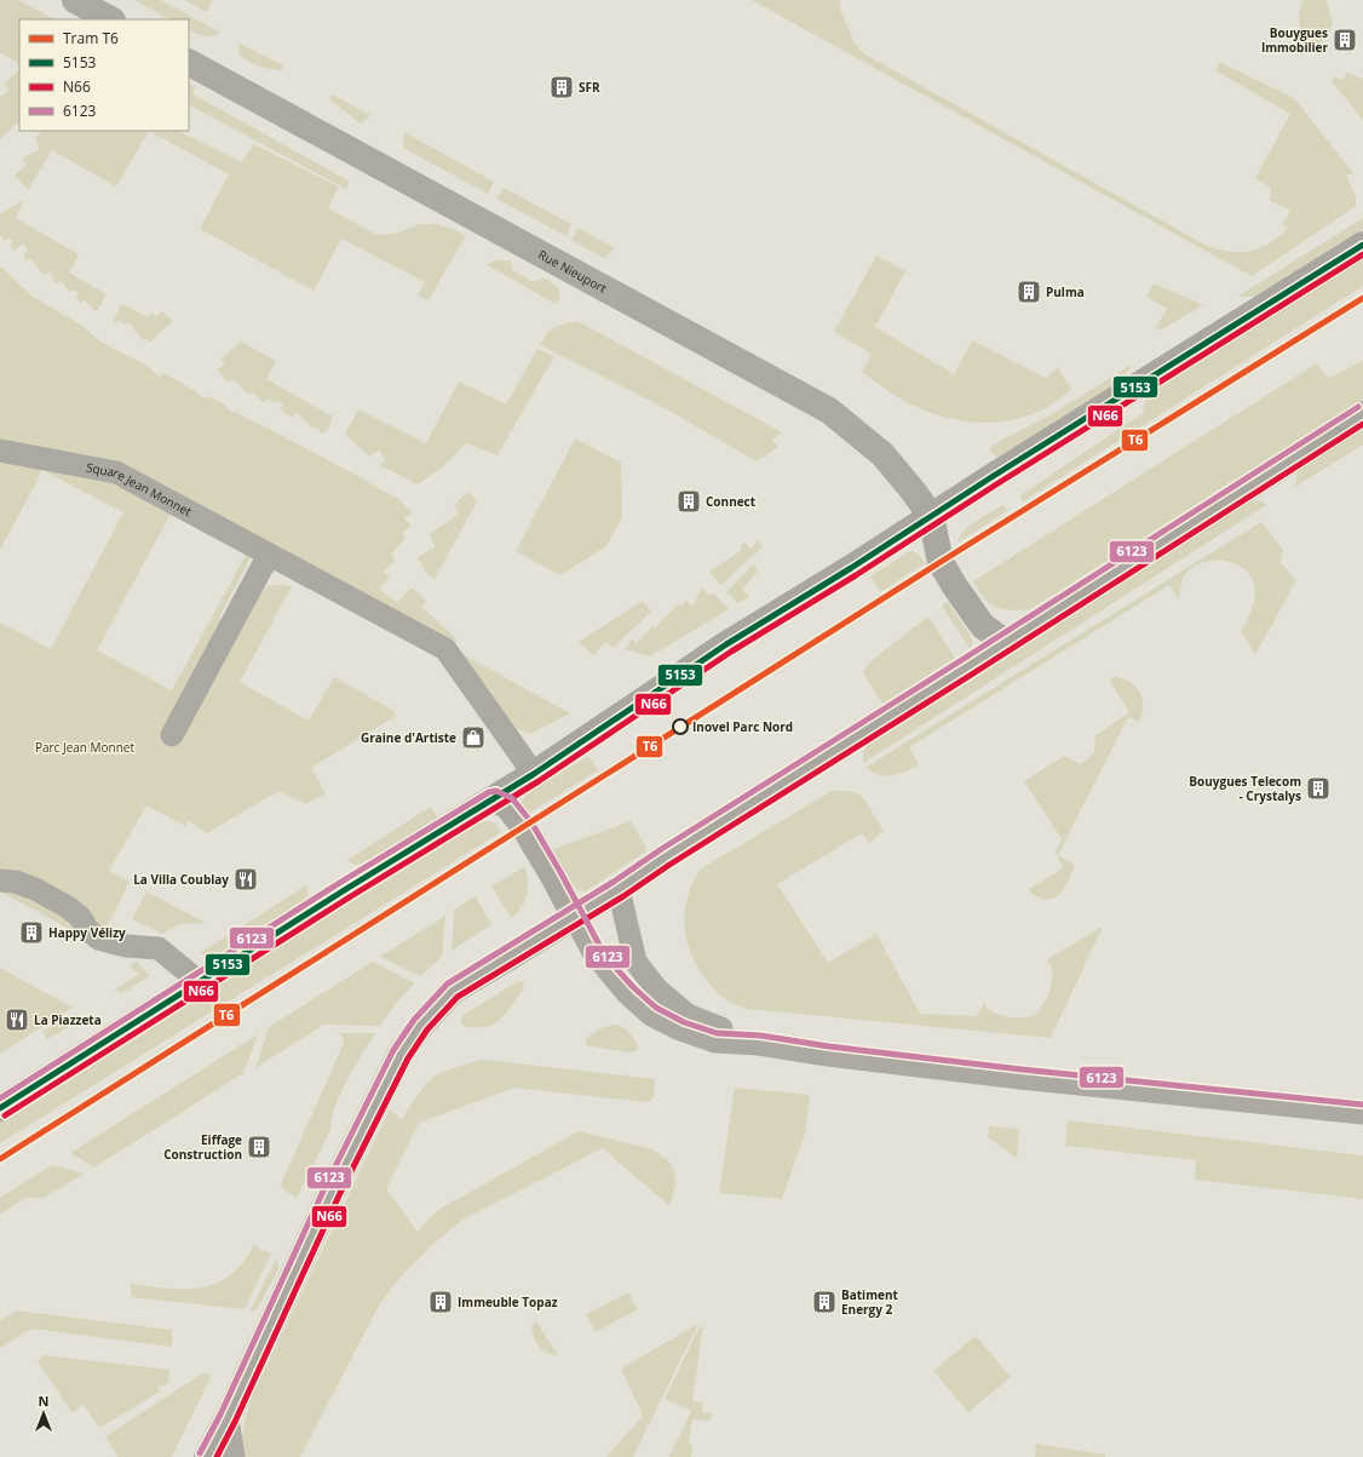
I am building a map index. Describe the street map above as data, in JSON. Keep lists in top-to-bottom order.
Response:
{
  "streets": {
    "street": ["Rue Nieuport", "Square Jean Monnet"]
  },
  "parks": ["Parc Jean Monnet"],
  "places": {
    "building": [
      "Bouygues Immobilier",
      "SFR",
      "Pulma",
      "Connect",
      "Bouygues Telecom - Crystalys",
      "Happy Vélizy",
      "Eiffage Construction",
      "Immeuble Topaz",
      "Batiment Energy 2"
    ],
    "other": ["Inovel Parc Nord"],
    "shop": ["Graine d'Artiste"],
    "restaurant": ["La Villa Coublay", "La Piazzeta"]
  },
  "lines": [
    "transit line 5153",
    "transit line N66",
    "tram line T6",
    "transit line 6123"
  ],
  "legend": [
    "Tram T6",
    "5153",
    "N66",
    "6123"
  ],
  "north": "top"
}
